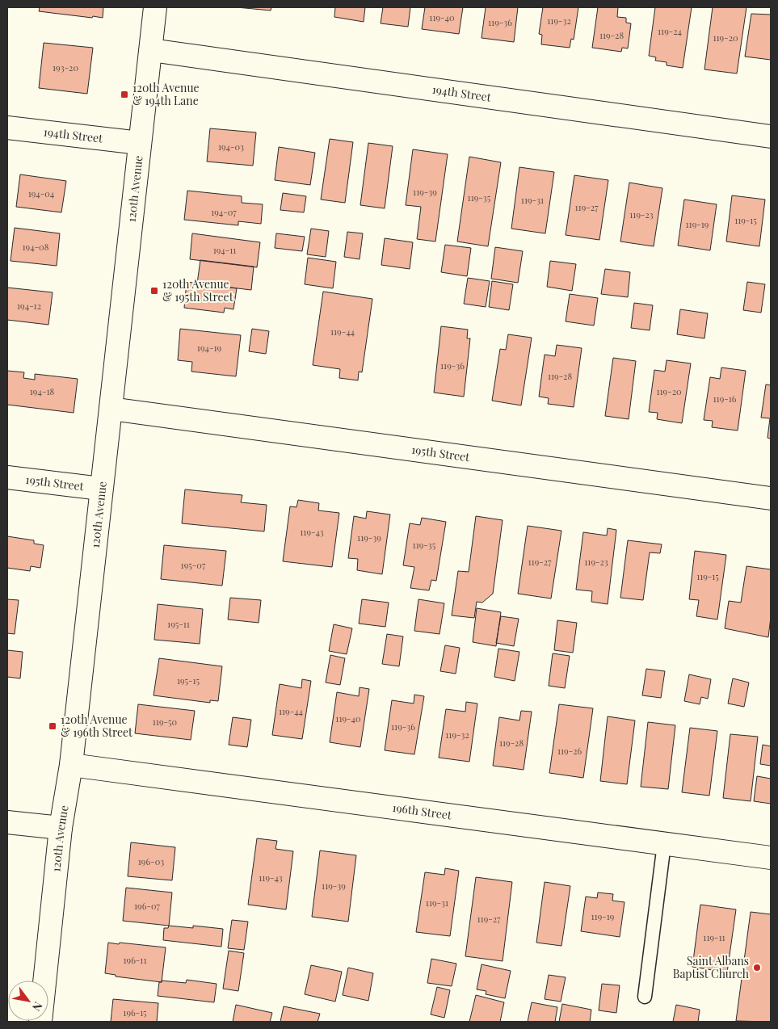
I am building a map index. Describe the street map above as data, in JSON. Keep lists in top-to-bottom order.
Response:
{
  "streets": {
    "street": [
      "194th Street",
      "120th Avenue",
      "195th Street",
      "196th Street"
    ]
  },
  "crossings": [
    ["194th Street", "120th Avenue"],
    ["120th Avenue", "195th Street"],
    ["120th Avenue", "196th Street"]
  ],
  "places": {
    "transit": ["120th Avenue & 194th Lane", "120th Avenue & 195th Street", "120th Avenue & 196th Street"],
    "other": ["Saint Albans Baptist Church"]
  },
  "house_numbers": [
    "119-40",
    "119-32",
    "119-36",
    "119-24",
    "119-28",
    "119-20",
    "193-20",
    "194-03",
    "119-39",
    "194-04",
    "119-35",
    "119-31",
    "119-27",
    "194-07",
    "119-23",
    "119-15",
    "119-19",
    "194-08",
    "194-11",
    "194-12",
    "119-44",
    "194-19",
    "119-36",
    "119-28",
    "194-18",
    "119-20",
    "119-16",
    "119-43",
    "119-39",
    "119-35",
    "119-27",
    "119-23",
    "195-07",
    "119-15",
    "195-11",
    "195-15",
    "119-44",
    "119-40",
    "119-50",
    "119-36",
    "119-32",
    "119-28",
    "119-26",
    "196-03",
    "119-43",
    "119-39",
    "119-31",
    "196-07",
    "119-19",
    "119-27",
    "119-11",
    "196-11",
    "196-15"
  ],
  "north": "bottom right"
}
